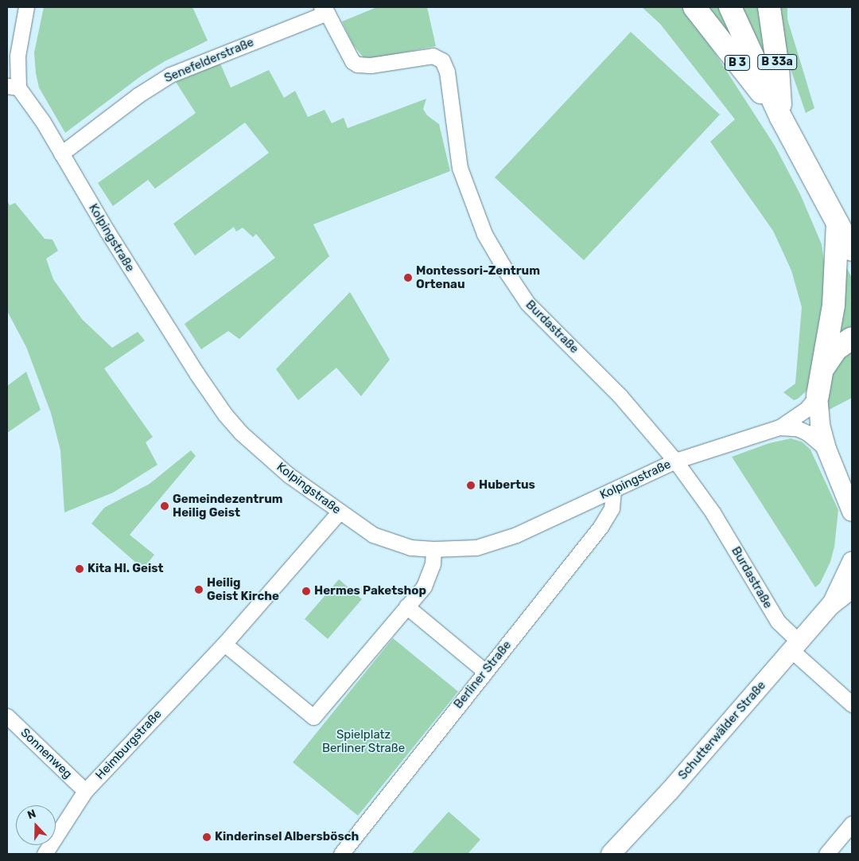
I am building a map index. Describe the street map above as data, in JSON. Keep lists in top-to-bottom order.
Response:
{
  "streets": {
    "highway": ["B 33a", "B 3"],
    "main road": ["Schutterwälder Straße"],
    "street": [
      "Senefelderstraße",
      "Kolpingstraße",
      "Burdastraße",
      "Berliner Straße",
      "Heimburgstraße",
      "Sonnenweg"
    ]
  },
  "crossings": [
    ["Senefelderstraße", "Kolpingstraße"],
    ["Senefelderstraße", "Burdastraße"],
    ["B 33a", "B 3"],
    ["Kolpingstraße", "Burdastraße"],
    ["Kolpingstraße", "Berliner Straße"],
    ["Kolpingstraße", "Heimburgstraße"],
    ["Burdastraße", "Schutterwälder Straße"],
    ["Heimburgstraße", "Sonnenweg"]
  ],
  "parks": ["Spielplatz Berliner Straße"],
  "places": [
    "Montessori-Zentrum Ortenau",
    "Hubertus",
    "Gemeindezentrum Heilig Geist",
    "Kita Hl. Geist",
    "Heilig Geist Kirche",
    "Hermes Paketshop",
    "Kinderinsel Albersbösch"
  ],
  "north": "top"
}
